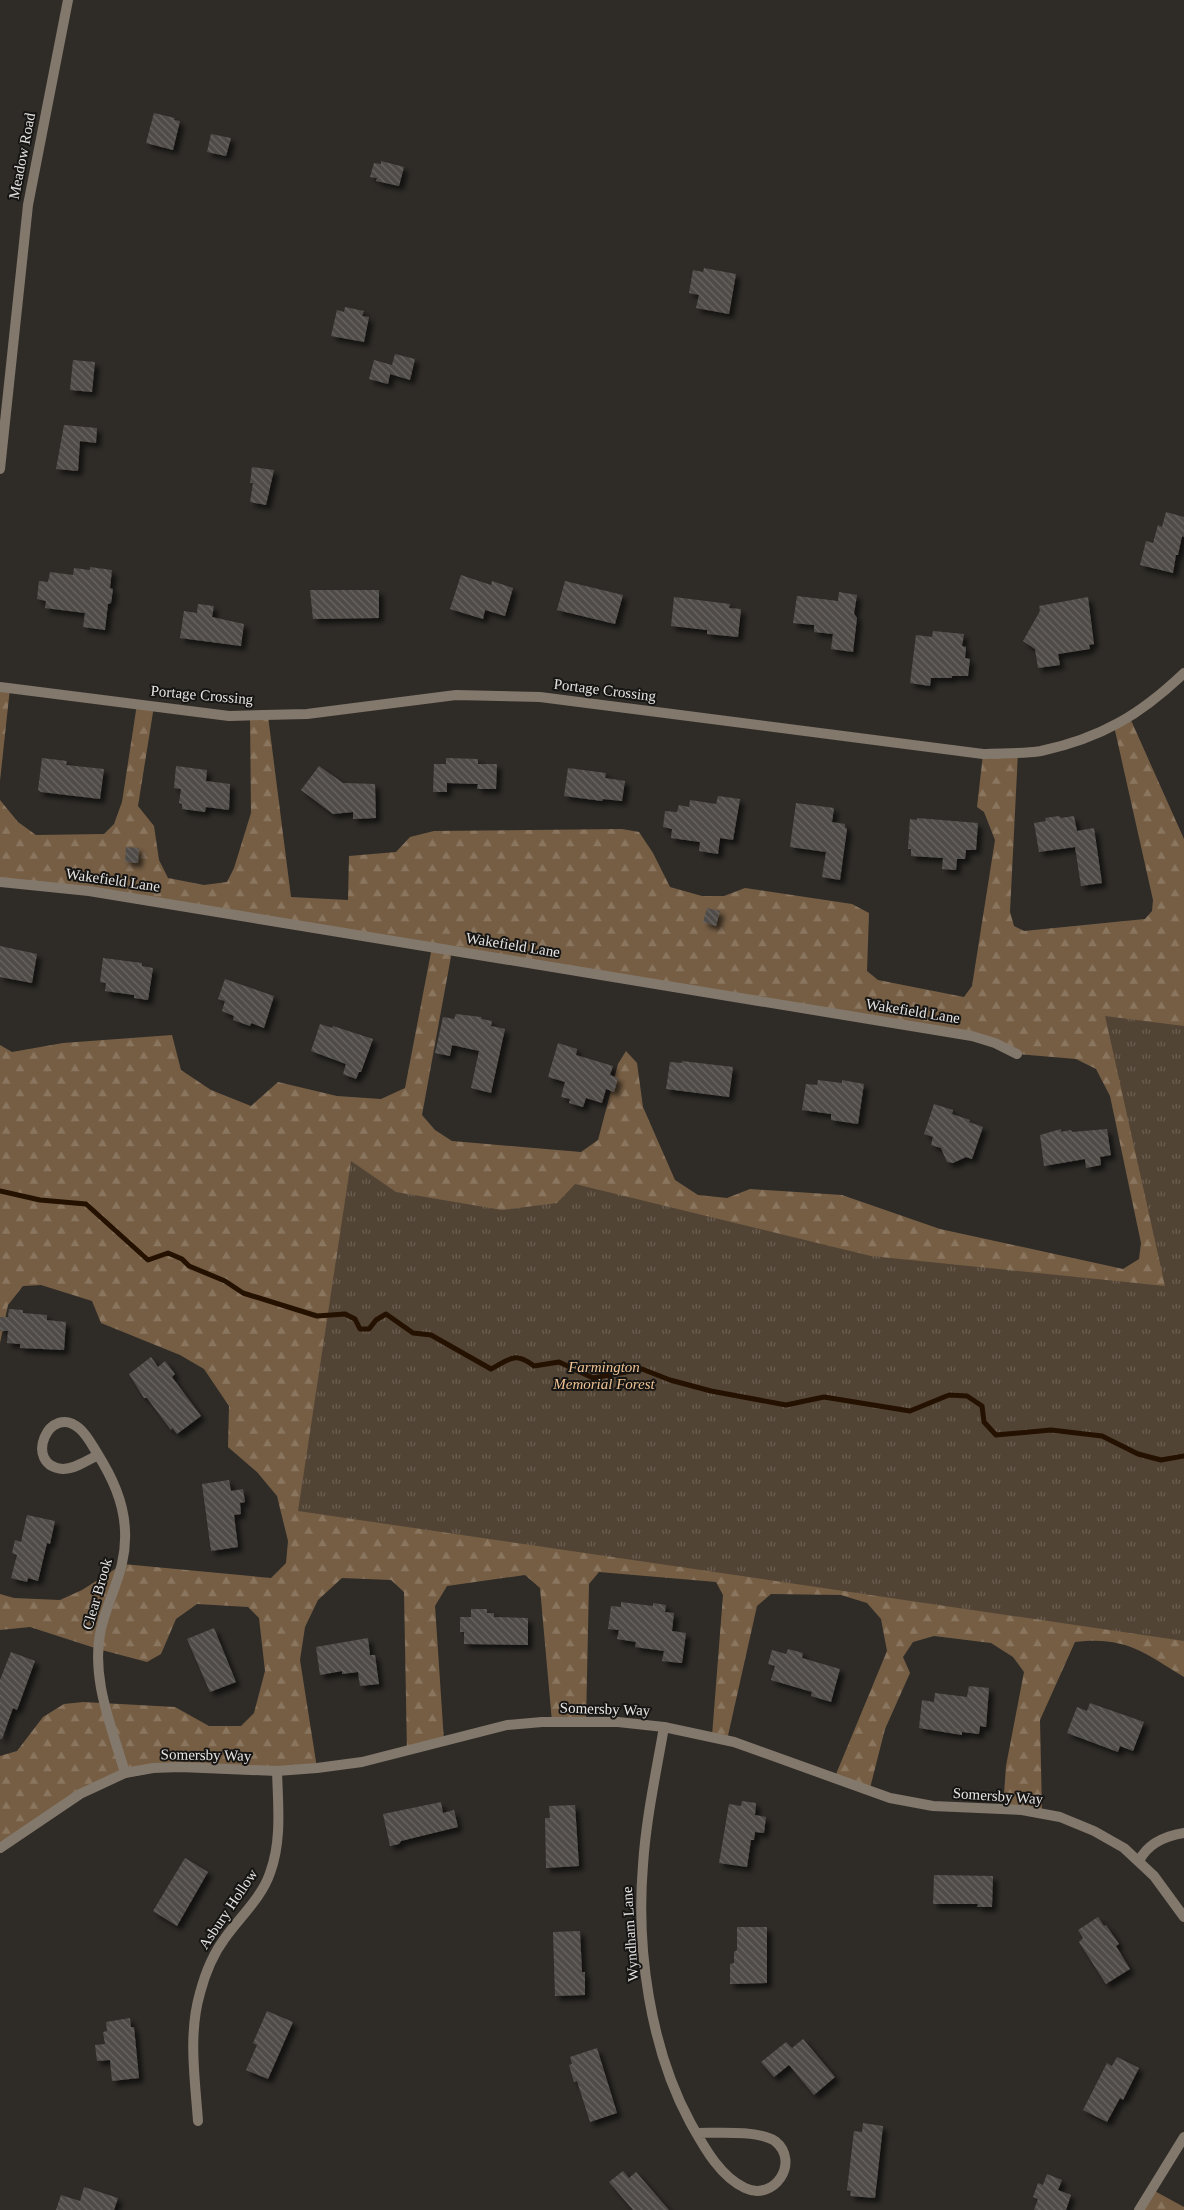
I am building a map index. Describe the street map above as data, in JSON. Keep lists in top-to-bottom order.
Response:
{
  "streets": {
    "street": [
      "Meadow Road",
      "Portage Crossing",
      "Wakefield Lane",
      "Clear Brook",
      "Somersby Way",
      "Asbury Hollow",
      "Wyndham Lane"
    ]
  },
  "crossings": [
    ["Clear Brook", "Somersby Way"],
    ["Somersby Way", "Asbury Hollow"],
    ["Somersby Way", "Wyndham Lane"]
  ],
  "parks": ["Farmington Memorial Forest"]
}
